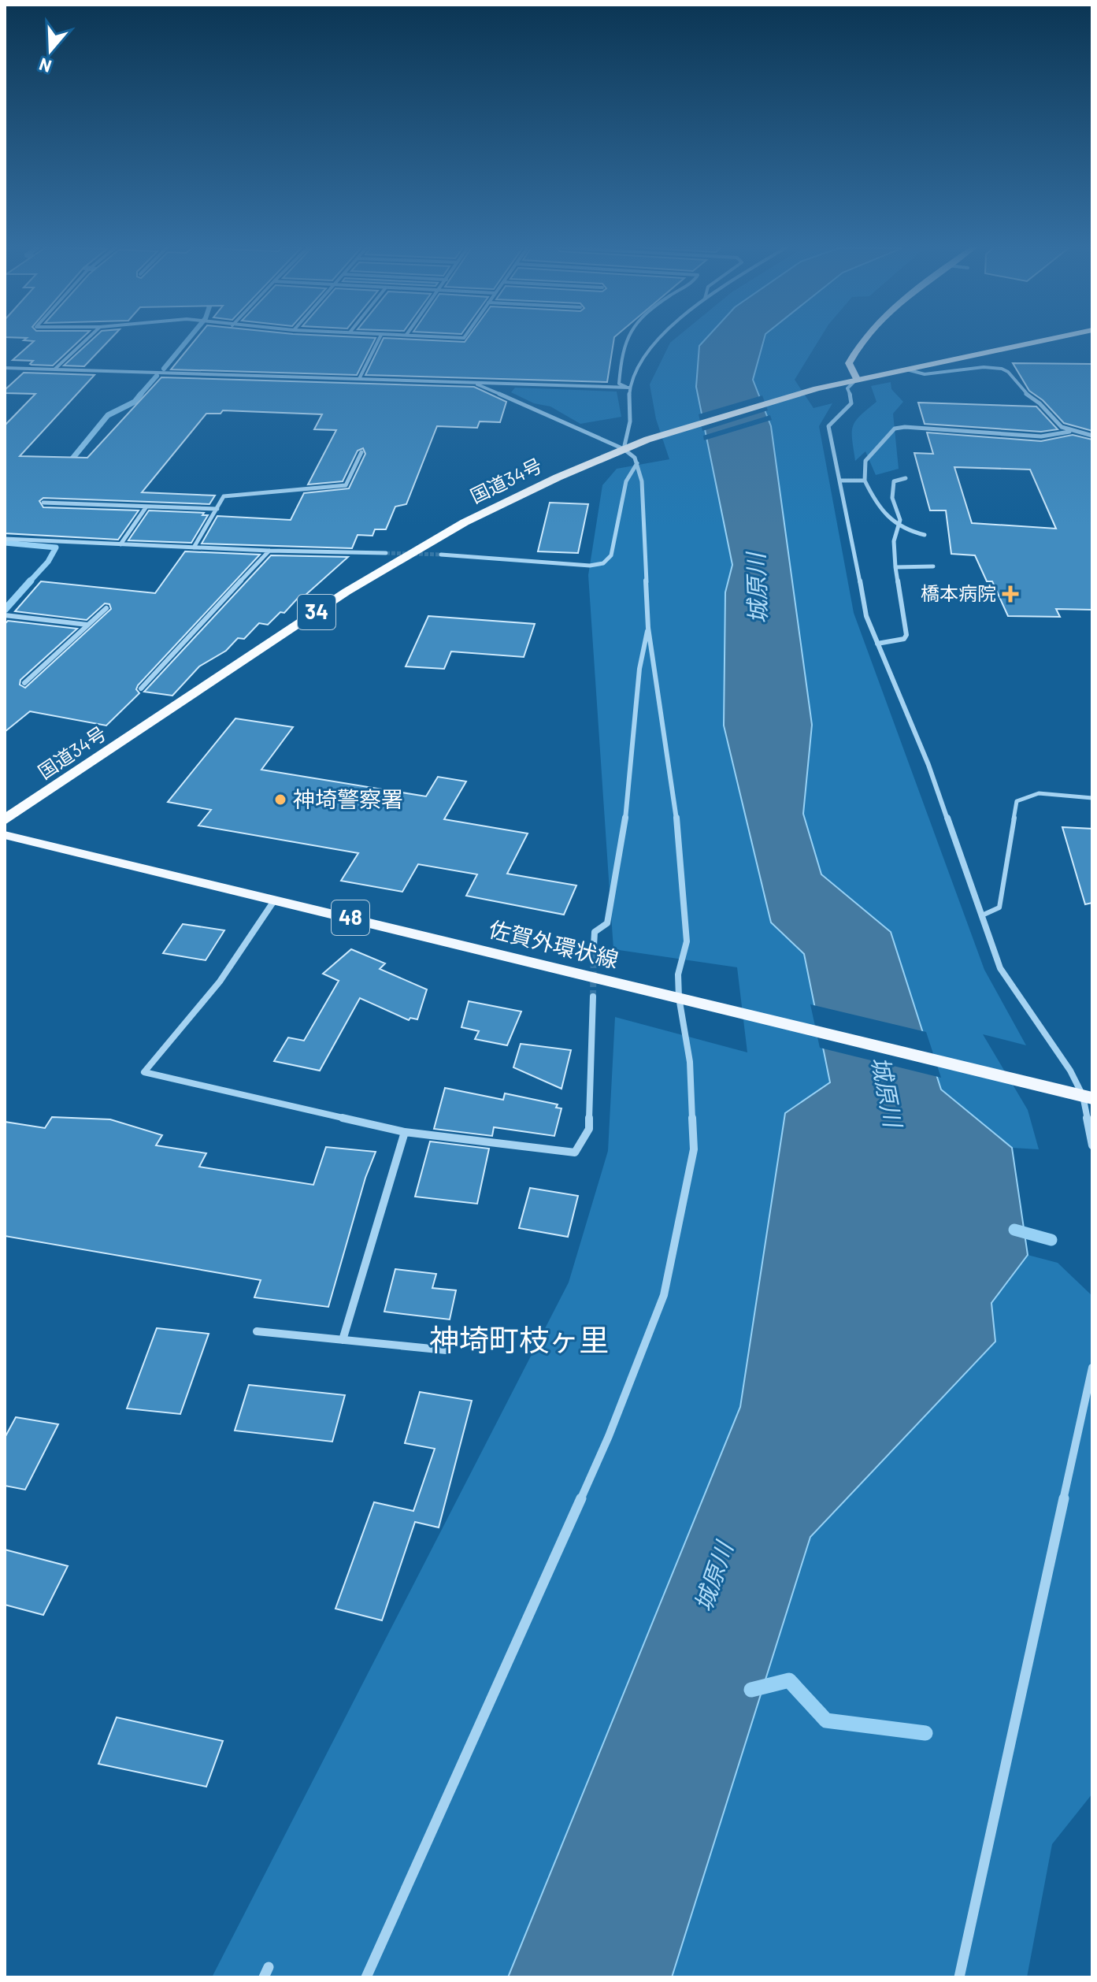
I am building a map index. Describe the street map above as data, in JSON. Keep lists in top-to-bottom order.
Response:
{
  "streets": {
    "highway": ["国道34号", "34"],
    "main road": ["48", "佐賀外環状線"]
  },
  "districts": ["神埼町枝ヶ里"],
  "water": ["城原川"],
  "places": {
    "health": ["橋本病院"],
    "other": ["神埼警察署"]
  },
  "north": "bottom"
}
